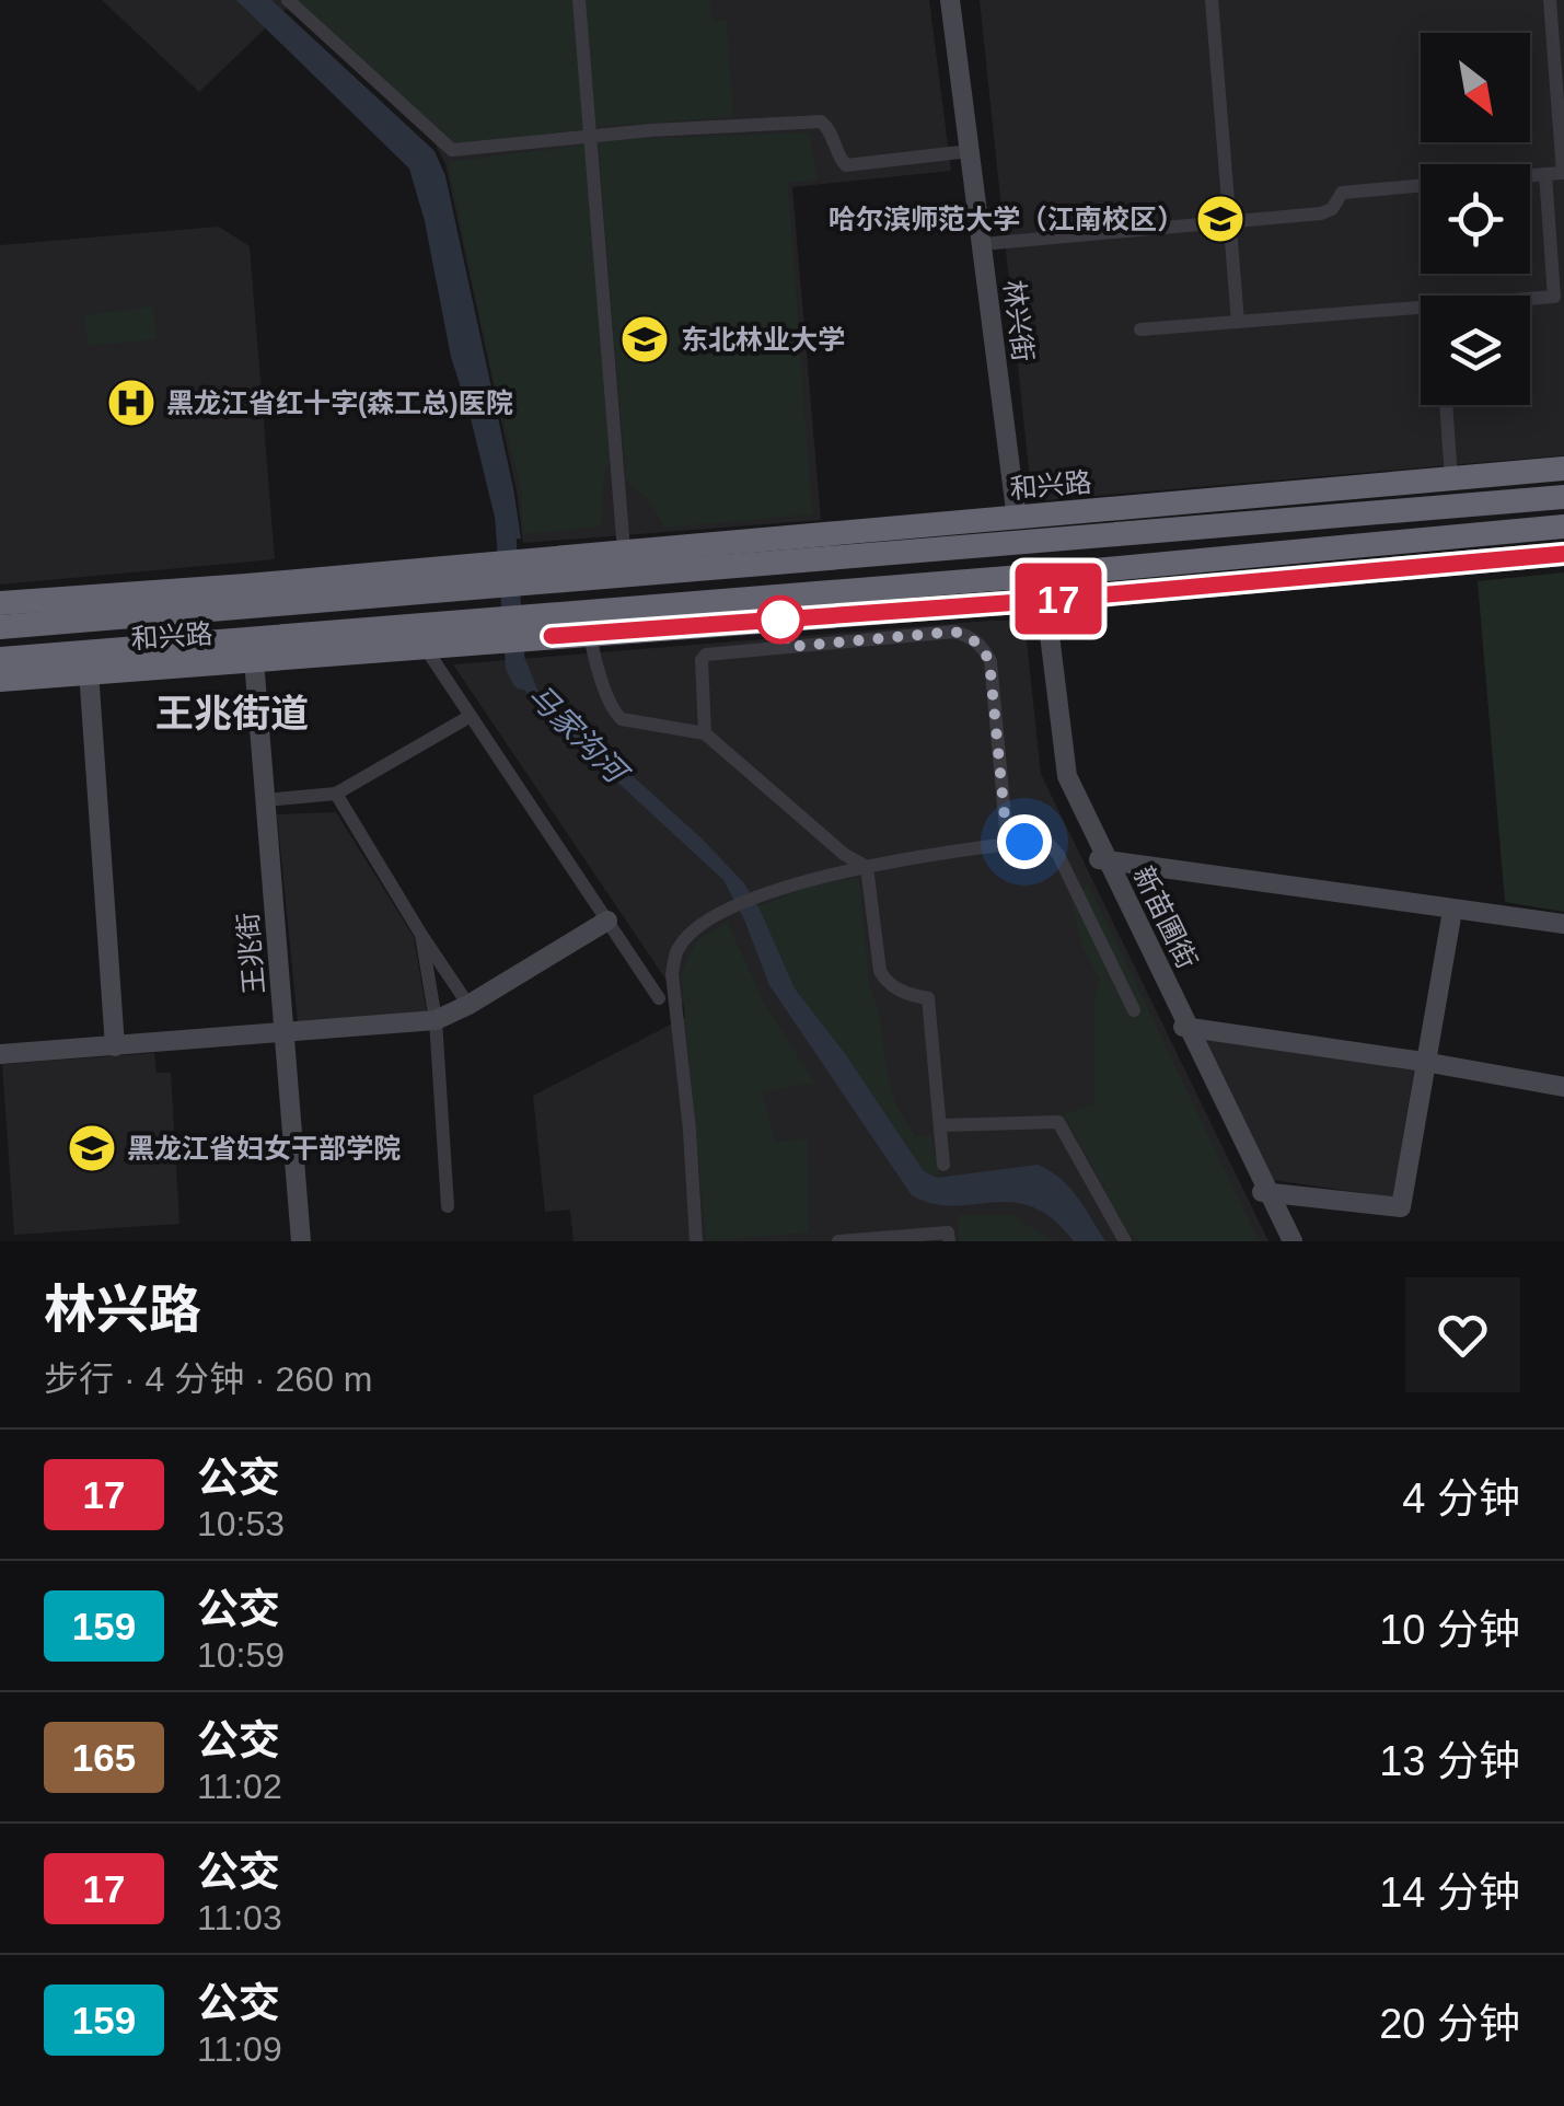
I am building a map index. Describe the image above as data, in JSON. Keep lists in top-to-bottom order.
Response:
{
  "streets": {
    "highway": ["和兴路"],
    "main road": ["林兴街", "新苗圃街", "王兆街"]
  },
  "crossings": [
    ["林兴街", "和兴路"],
    ["和兴路", "王兆街"]
  ],
  "districts": ["王兆街道"],
  "water": ["马家沟河"],
  "places": {
    "school or university": ["哈尔滨师范大学（江南校区）", "东北林业大学", "黑龙江省妇女干部学院"],
    "hospital": ["黑龙江省红十字(森工总)医院"]
  },
  "lines": ["bus line 17"],
  "north": "bottom right",
  "page": {
    "on_map": "17",
    "heading": ["林兴路", "步行 · 4 分钟 · 260 m"],
    "list": [
      {
        "mark": "17",
        "name": "公交",
        "note": "10:53",
        "value": "4 分钟"
      },
      {
        "mark": "159",
        "name": "公交",
        "note": "10:59",
        "value": "10 分钟"
      },
      {
        "mark": "165",
        "name": "公交",
        "note": "11:02",
        "value": "13 分钟"
      },
      {
        "mark": "17",
        "name": "公交",
        "note": "11:03",
        "value": "14 分钟"
      },
      {
        "mark": "159",
        "name": "公交",
        "note": "11:09",
        "value": "20 分钟"
      }
    ]
  }
}
